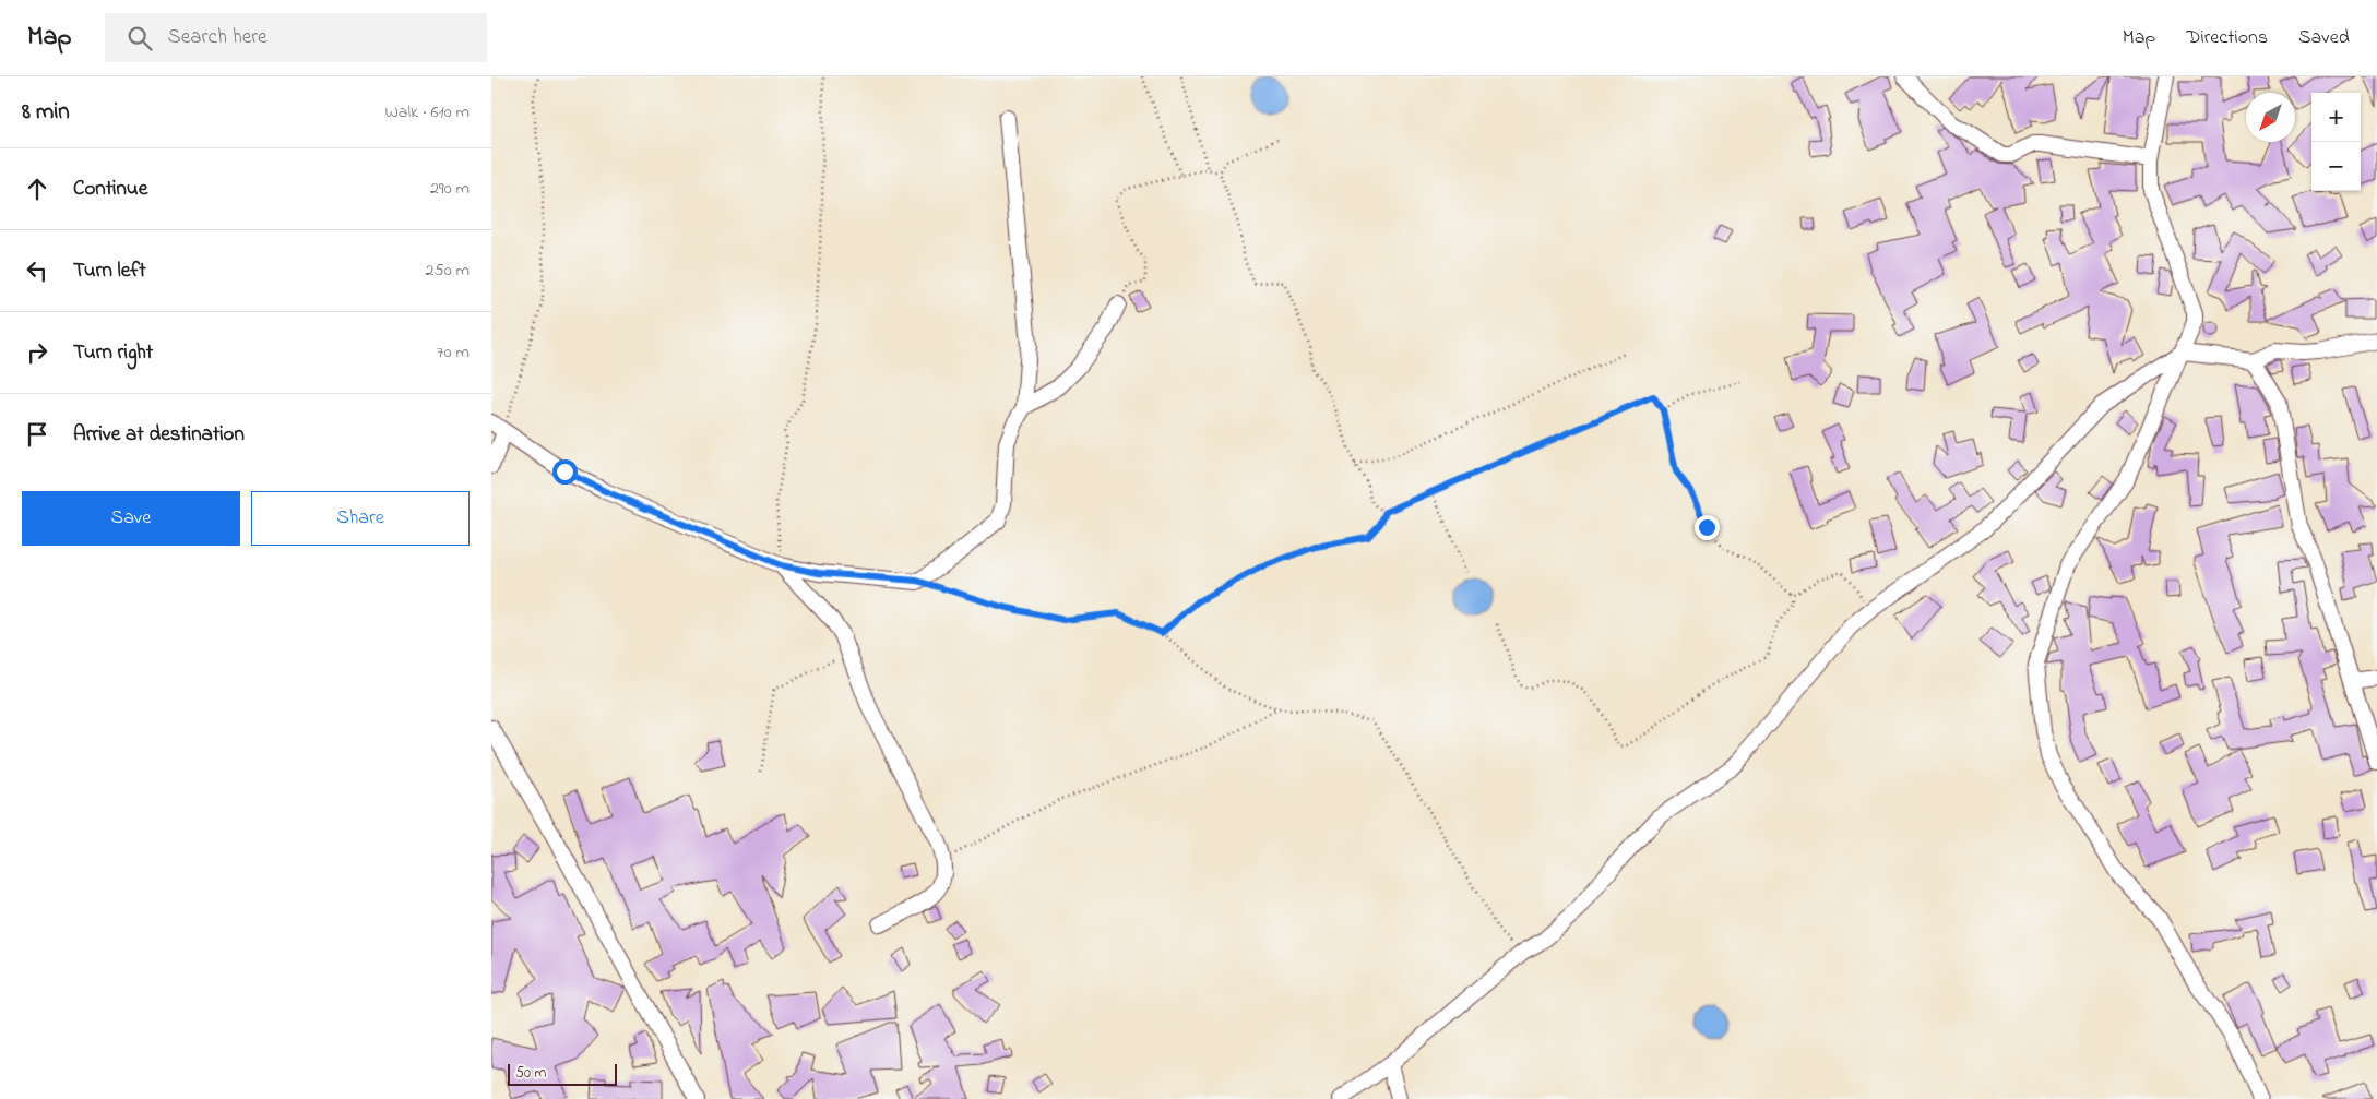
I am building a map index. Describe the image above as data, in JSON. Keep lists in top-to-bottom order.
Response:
{
  "scale_bar": "50 m",
  "north": "bottom left",
  "page": {
    "header": "Map",
    "search": "Search here",
    "nav": ["Map", "Directions", "Saved"],
    "heading": ["8 min", "Walk · 610 m"],
    "map_buttons": ["+", "−"],
    "list": [
      ["Continue", "290 m"],
      ["Turn left", "250 m"],
      ["Turn right", "70 m"],
      "Arrive at destination"
    ],
    "buttons": ["Save", "Share"],
    "scale": "50 m"
  }
}
